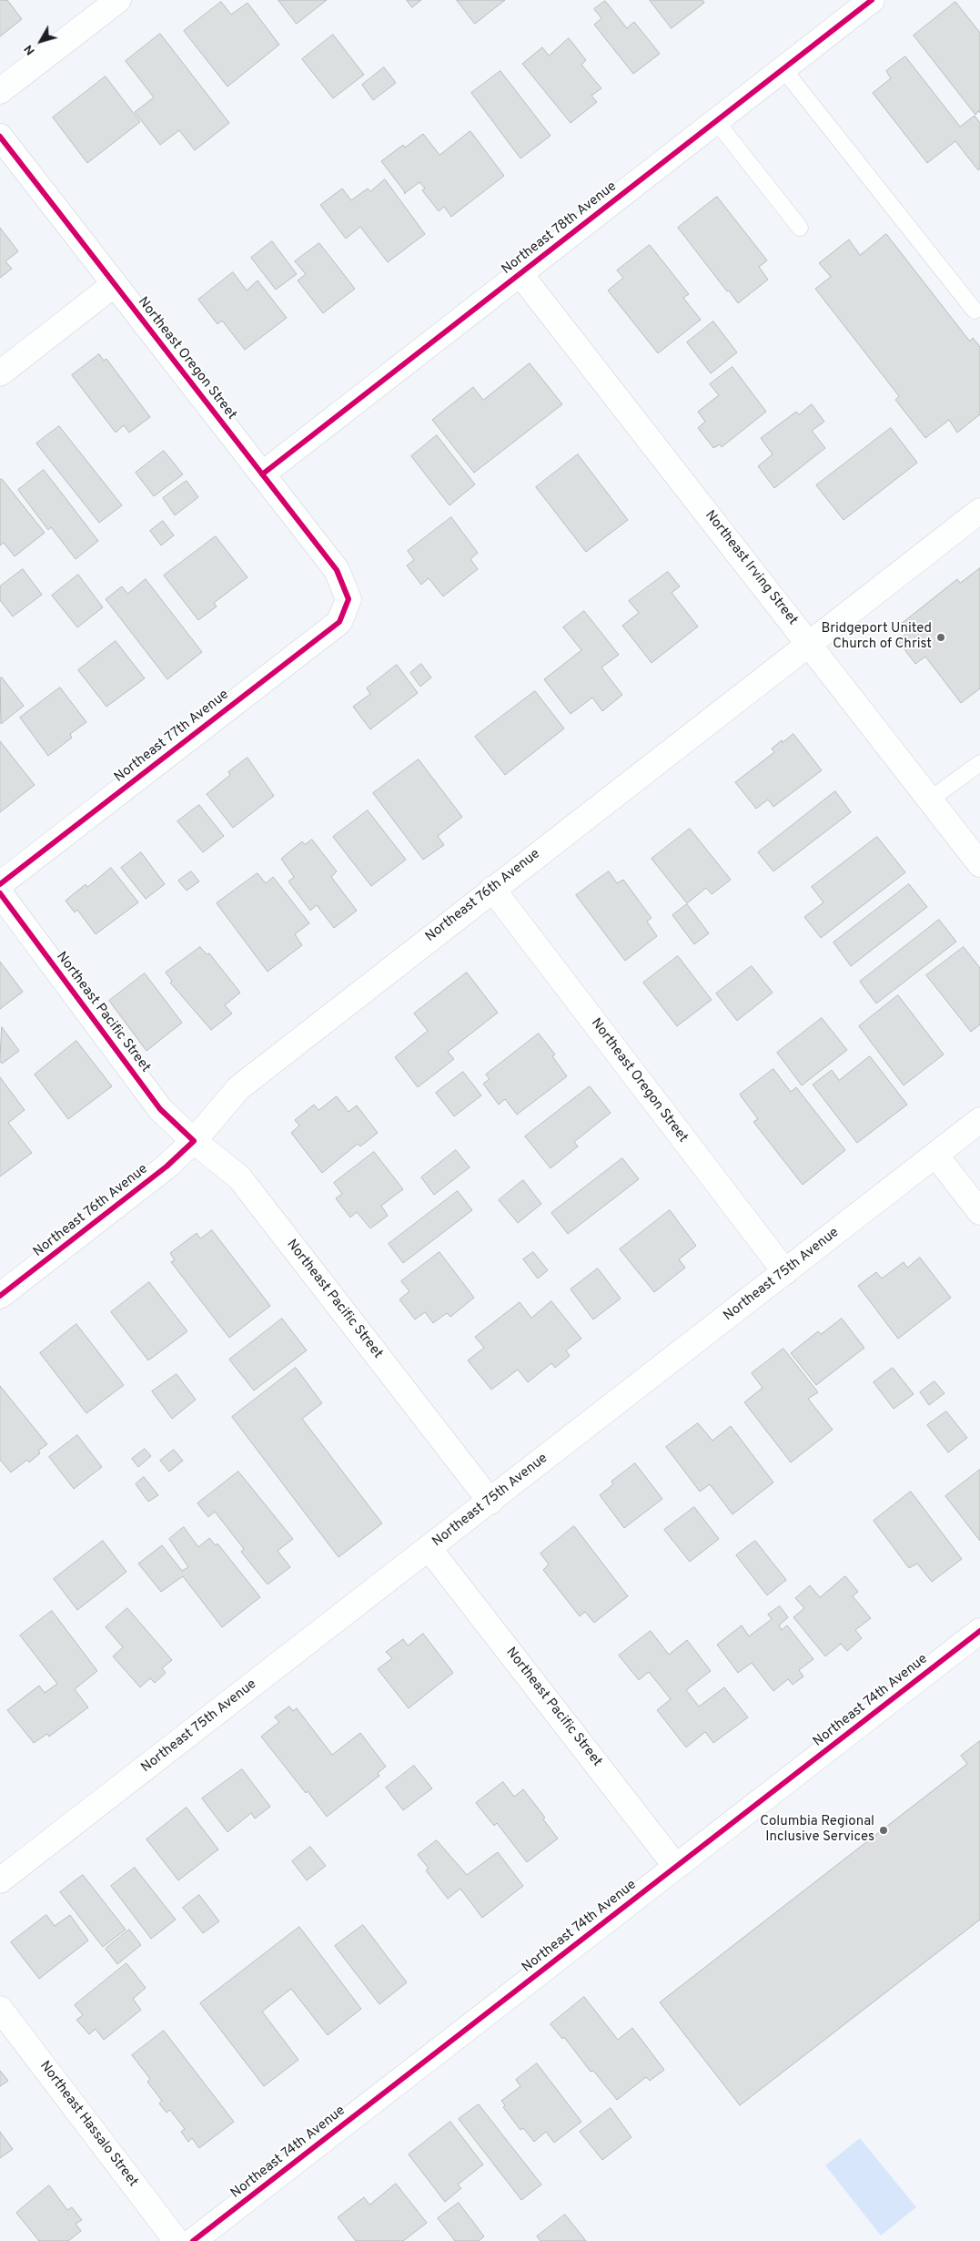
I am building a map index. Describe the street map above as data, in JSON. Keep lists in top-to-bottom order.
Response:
{
  "streets": {
    "street": [
      "Northeast 78th Avenue",
      "Northeast Oregon Street",
      "Northeast Irving Street",
      "Northeast 77th Avenue",
      "Northeast 76th Avenue",
      "Northeast Pacific Street",
      "Northeast 75th Avenue",
      "Northeast 74th Avenue",
      "Northeast Hassalo Street"
    ]
  },
  "crossings": [
    ["Northeast 78th Avenue", "Northeast Oregon Street"],
    ["Northeast 78th Avenue", "Northeast Irving Street"],
    ["Northeast Oregon Street", "Northeast 77th Avenue"],
    ["Northeast Oregon Street", "Northeast 76th Avenue"],
    ["Northeast Oregon Street", "Northeast 75th Avenue"],
    ["Northeast Irving Street", "Northeast 76th Avenue"],
    ["Northeast 76th Avenue", "Northeast Pacific Street"],
    ["Northeast Pacific Street", "Northeast 75th Avenue"],
    ["Northeast Pacific Street", "Northeast 74th Avenue"]
  ],
  "places": ["Bridgeport United Church of Christ", "Columbia Regional Inclusive Services"],
  "north": "bottom left"
}
